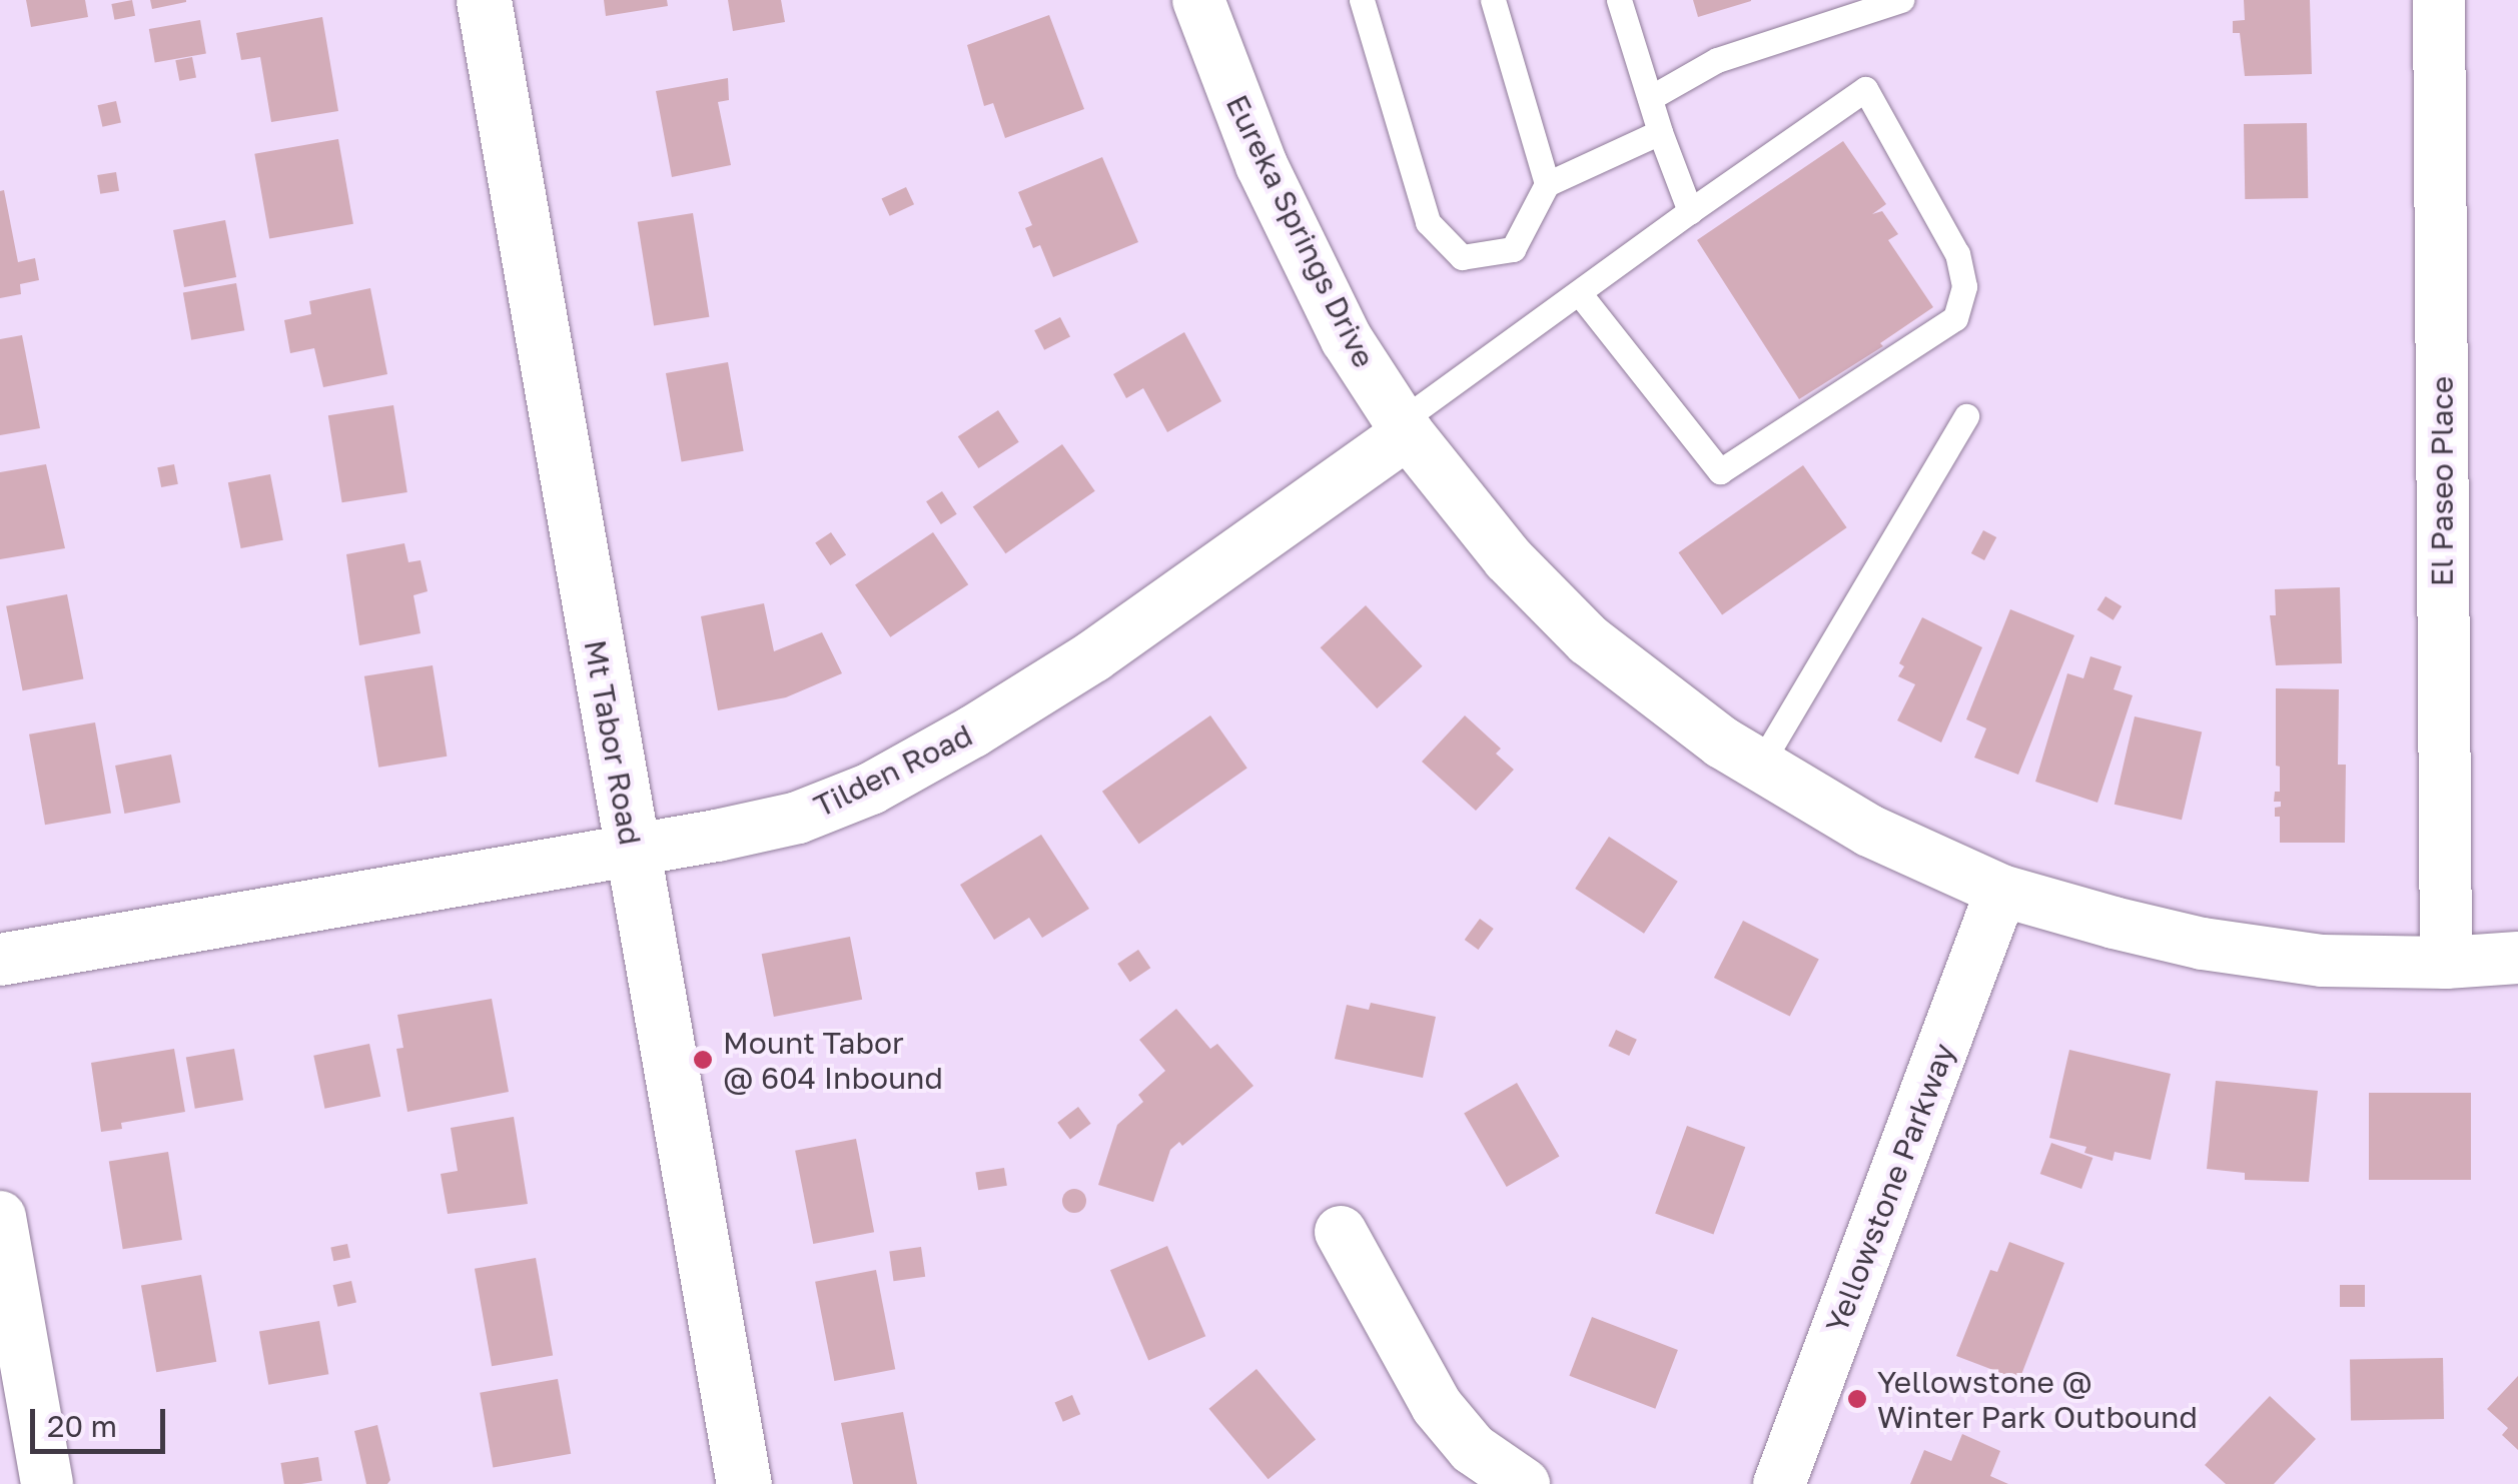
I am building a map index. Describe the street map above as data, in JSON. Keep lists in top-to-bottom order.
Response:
{
  "streets": {
    "street": [
      "Eureka Springs Drive",
      "El Paseo Place",
      "Mt Tabor Road",
      "Tilden Road",
      "Yellowstone Parkway"
    ]
  },
  "crossings": [
    ["Eureka Springs Drive", "El Paseo Place"],
    ["Eureka Springs Drive", "Tilden Road"],
    ["Eureka Springs Drive", "Yellowstone Parkway"],
    ["Mt Tabor Road", "Tilden Road"]
  ],
  "places": ["Mount Tabor @ 604 Inbound", "Yellowstone @ Winter Park Outbound"],
  "scale_bar": "20 m"
}
